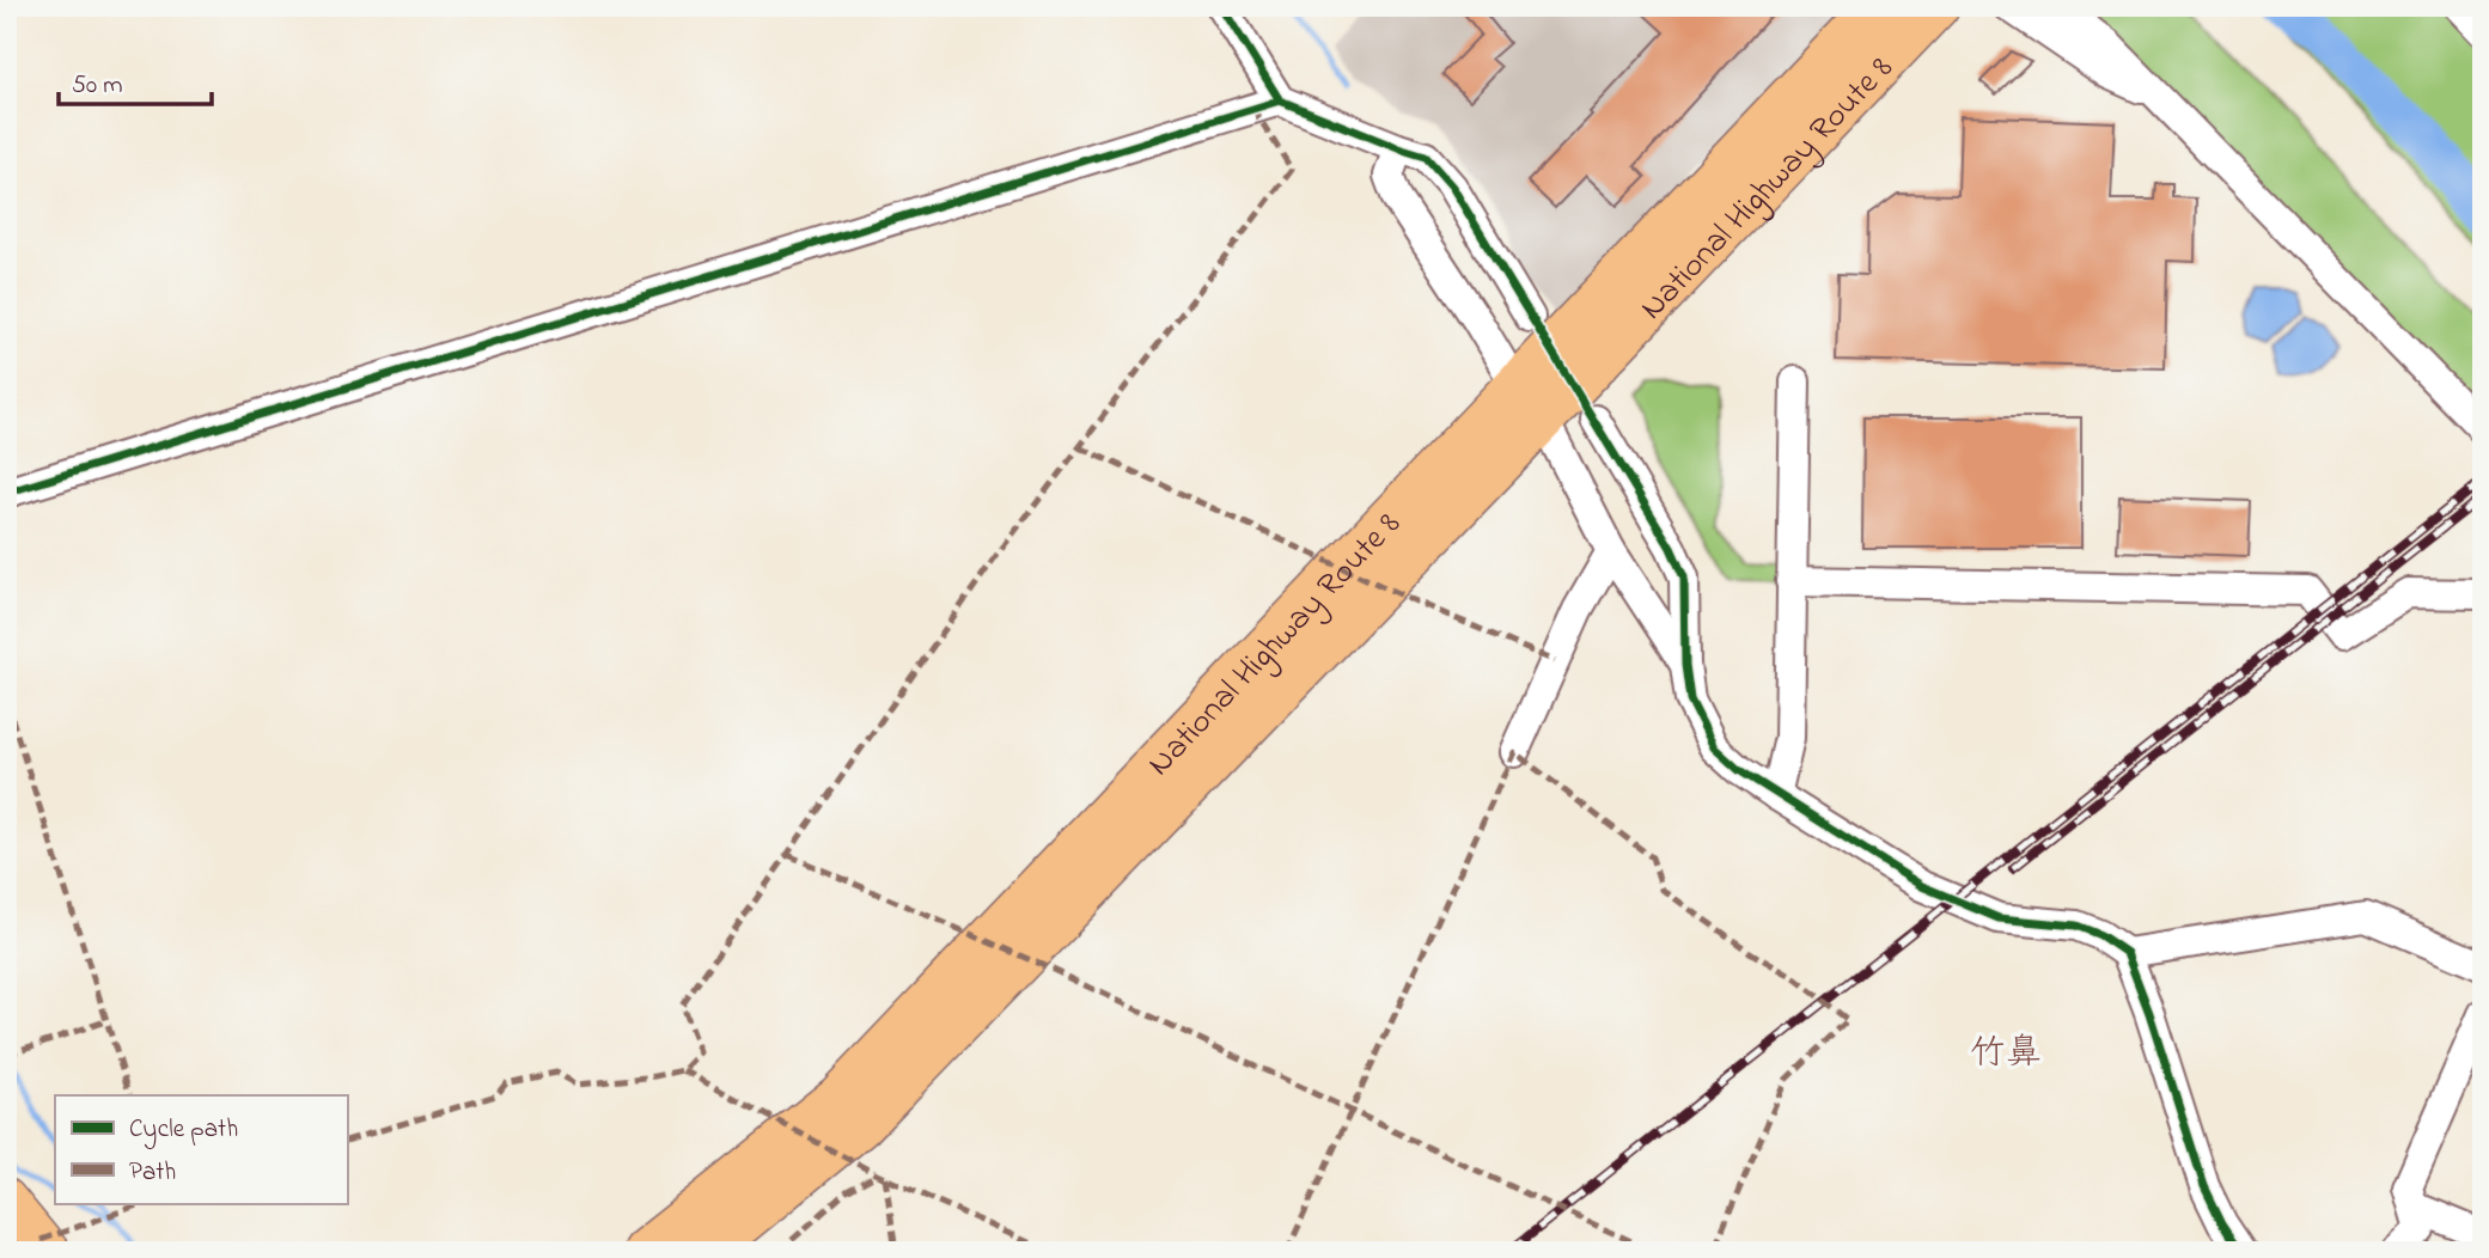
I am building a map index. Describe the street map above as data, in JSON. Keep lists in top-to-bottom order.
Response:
{
  "streets": {
    "highway": ["National Highway Route 8"]
  },
  "districts": ["竹鼻"],
  "legend": ["Cycle path", "Path"],
  "scale_bar": "50 m"
}
